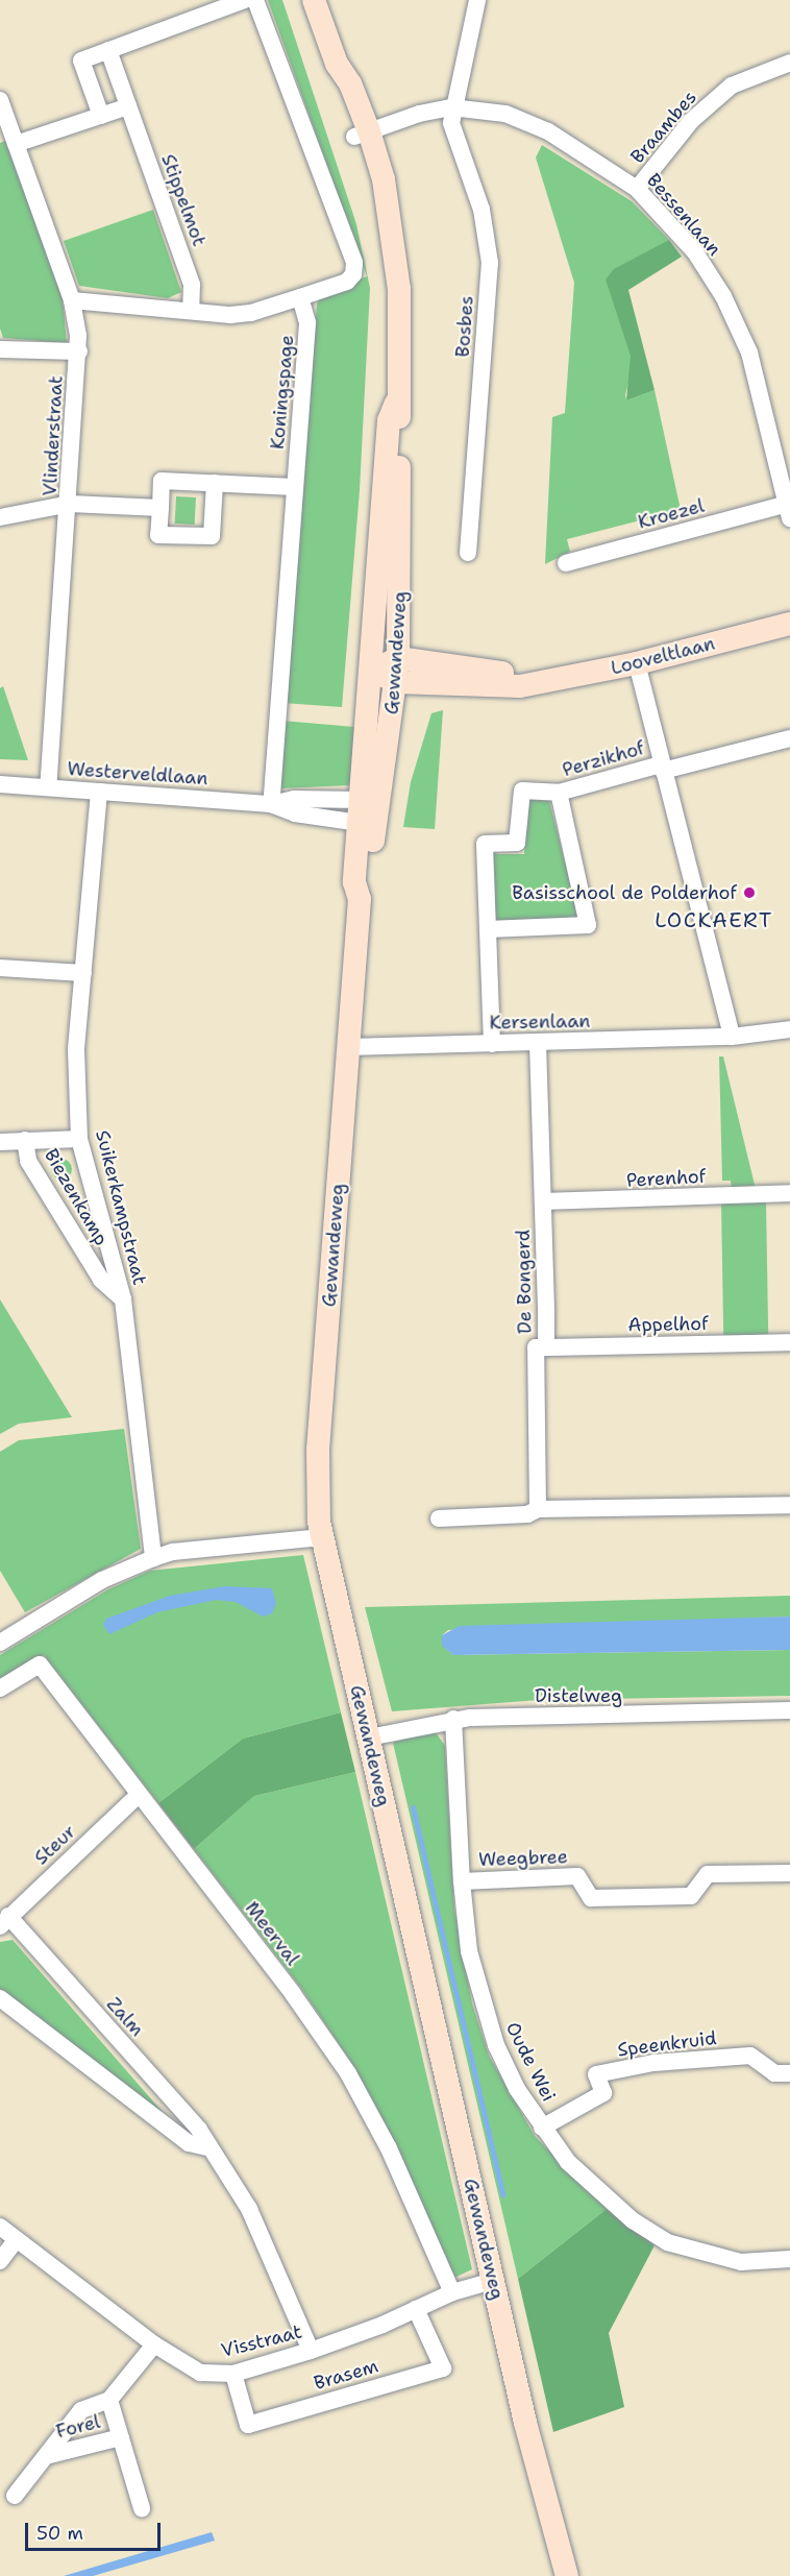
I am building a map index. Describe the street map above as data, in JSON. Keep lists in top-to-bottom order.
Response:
{
  "streets": {
    "street": [
      "Braambes",
      "Stippelmot",
      "Bessenlaan",
      "Bosbes",
      "Koningspage",
      "Vlinderstraat",
      "Kroezel",
      "Gewandeweg",
      "Looveltlaan",
      "Perzikhof",
      "Westerveldlaan",
      "Kersenlaan",
      "Perenhof",
      "Biezenkamp",
      "Suikerkampstraat",
      "De Bongerd",
      "Appelhof",
      "Distelweg",
      "Steur",
      "Weegbree",
      "Meerval",
      "Zalm",
      "Speenkruid",
      "Oude Wei",
      "Visstraat",
      "Brasem",
      "Forel"
    ]
  },
  "crossings": [
    ["Braambes", "Bessenlaan"],
    ["Bessenlaan", "Bosbes"],
    ["Bessenlaan", "Kroezel"],
    ["Bessenlaan", "Gewandeweg"],
    ["Koningspage", "Westerveldlaan"],
    ["Vlinderstraat", "Westerveldlaan"],
    ["Gewandeweg", "Looveltlaan"],
    ["Gewandeweg", "Westerveldlaan"],
    ["Gewandeweg", "Kersenlaan"],
    ["Gewandeweg", "Distelweg"],
    ["Gewandeweg", "Visstraat"],
    ["Perzikhof", "Kersenlaan"],
    ["Westerveldlaan", "Suikerkampstraat"],
    ["Kersenlaan", "De Bongerd"],
    ["Perenhof", "De Bongerd"],
    ["Biezenkamp", "Suikerkampstraat"],
    ["De Bongerd", "Appelhof"],
    ["Distelweg", "Oude Wei"],
    ["Steur", "Meerval"],
    ["Steur", "Zalm"],
    ["Weegbree", "Oude Wei"],
    ["Meerval", "Visstraat"],
    ["Zalm", "Visstraat"],
    ["Speenkruid", "Oude Wei"],
    ["Visstraat", "Brasem"],
    ["Visstraat", "Forel"]
  ],
  "districts": ["LOCKAERT"],
  "places": ["Basisschool de Polderhof"],
  "scale_bar": "50 m"
}
